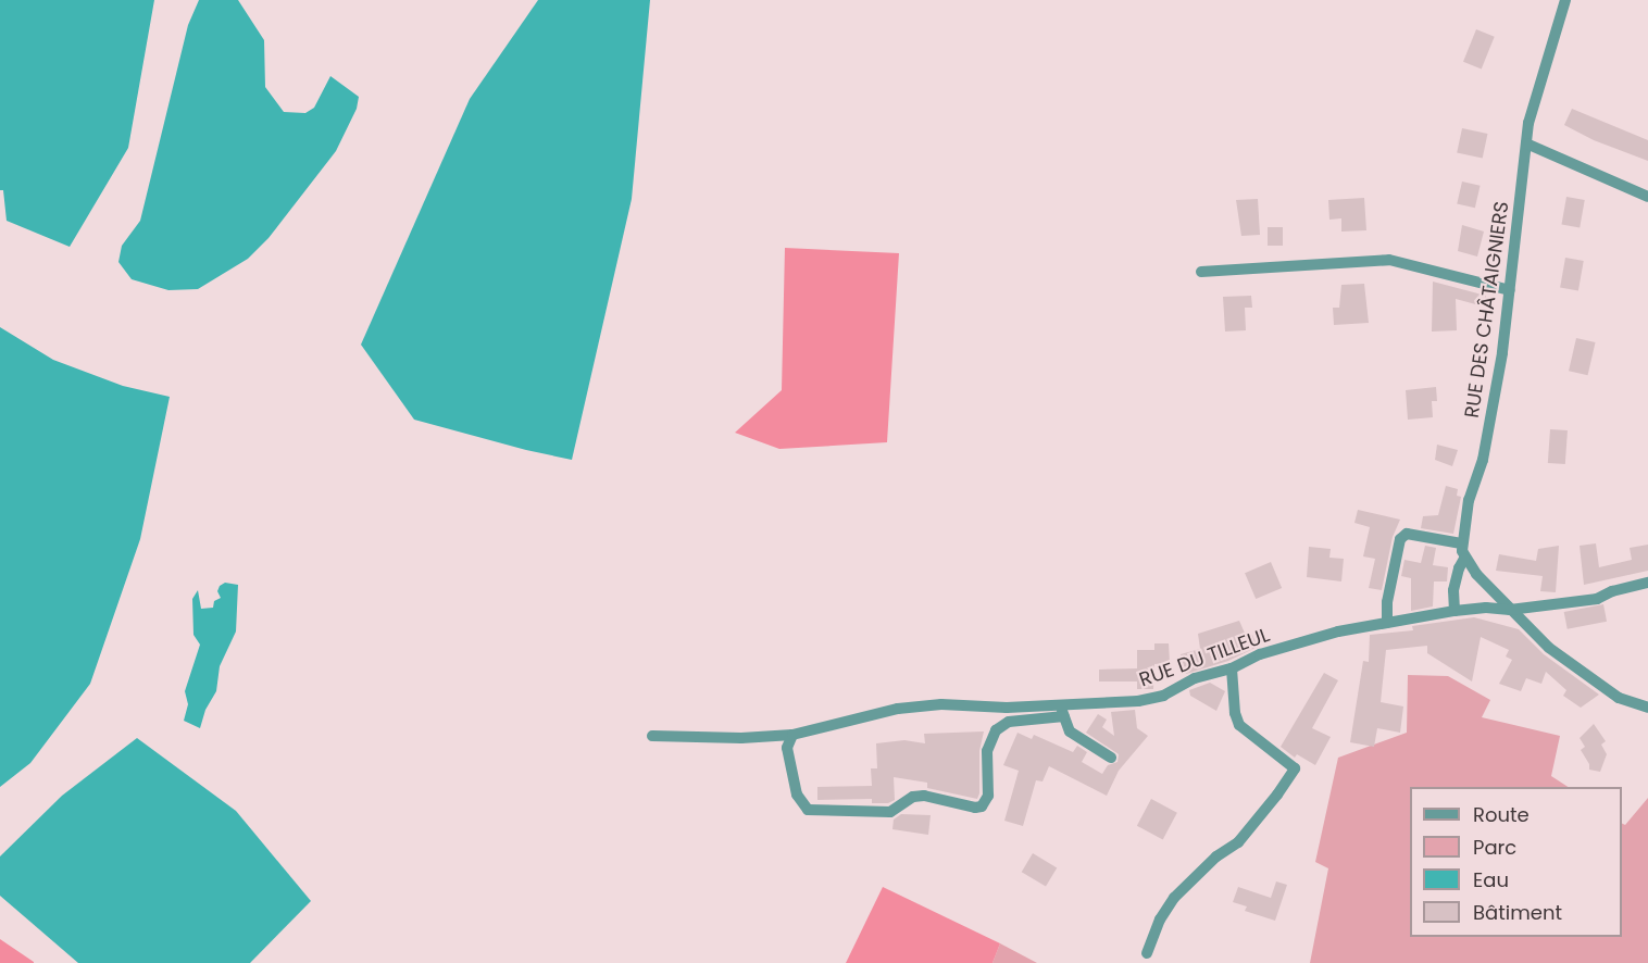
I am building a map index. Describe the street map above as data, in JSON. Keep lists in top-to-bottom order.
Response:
{
  "streets": {
    "street": ["RUE DES CHÂTAIGNIERS", "RUE DU TILLEUL"]
  },
  "crossings": [
    ["RUE DES CHÂTAIGNIERS", "RUE DU TILLEUL"]
  ],
  "legend": [
    "Route",
    "Parc",
    "Eau",
    "Bâtiment"
  ]
}
